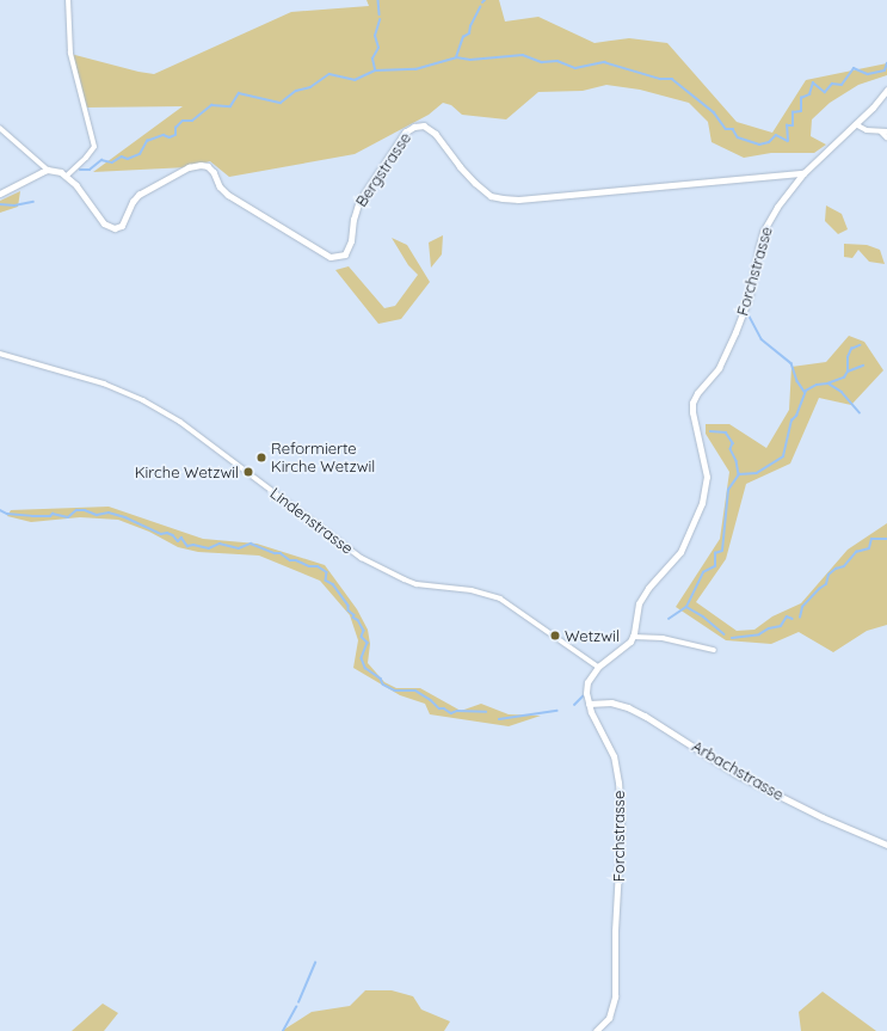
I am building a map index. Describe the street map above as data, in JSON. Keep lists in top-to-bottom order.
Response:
{
  "streets": {
    "main road": ["Forchstrasse"],
    "street": ["Bergstrasse", "Lindenstrasse", "Arbachstrasse"]
  },
  "crossings": [
    ["Bergstrasse", "Forchstrasse"],
    ["Forchstrasse", "Lindenstrasse"],
    ["Forchstrasse", "Arbachstrasse"]
  ],
  "places": ["Reformierte Kirche Wetzwil", "Kirche Wetzwil", "Wetzwil"]
}
